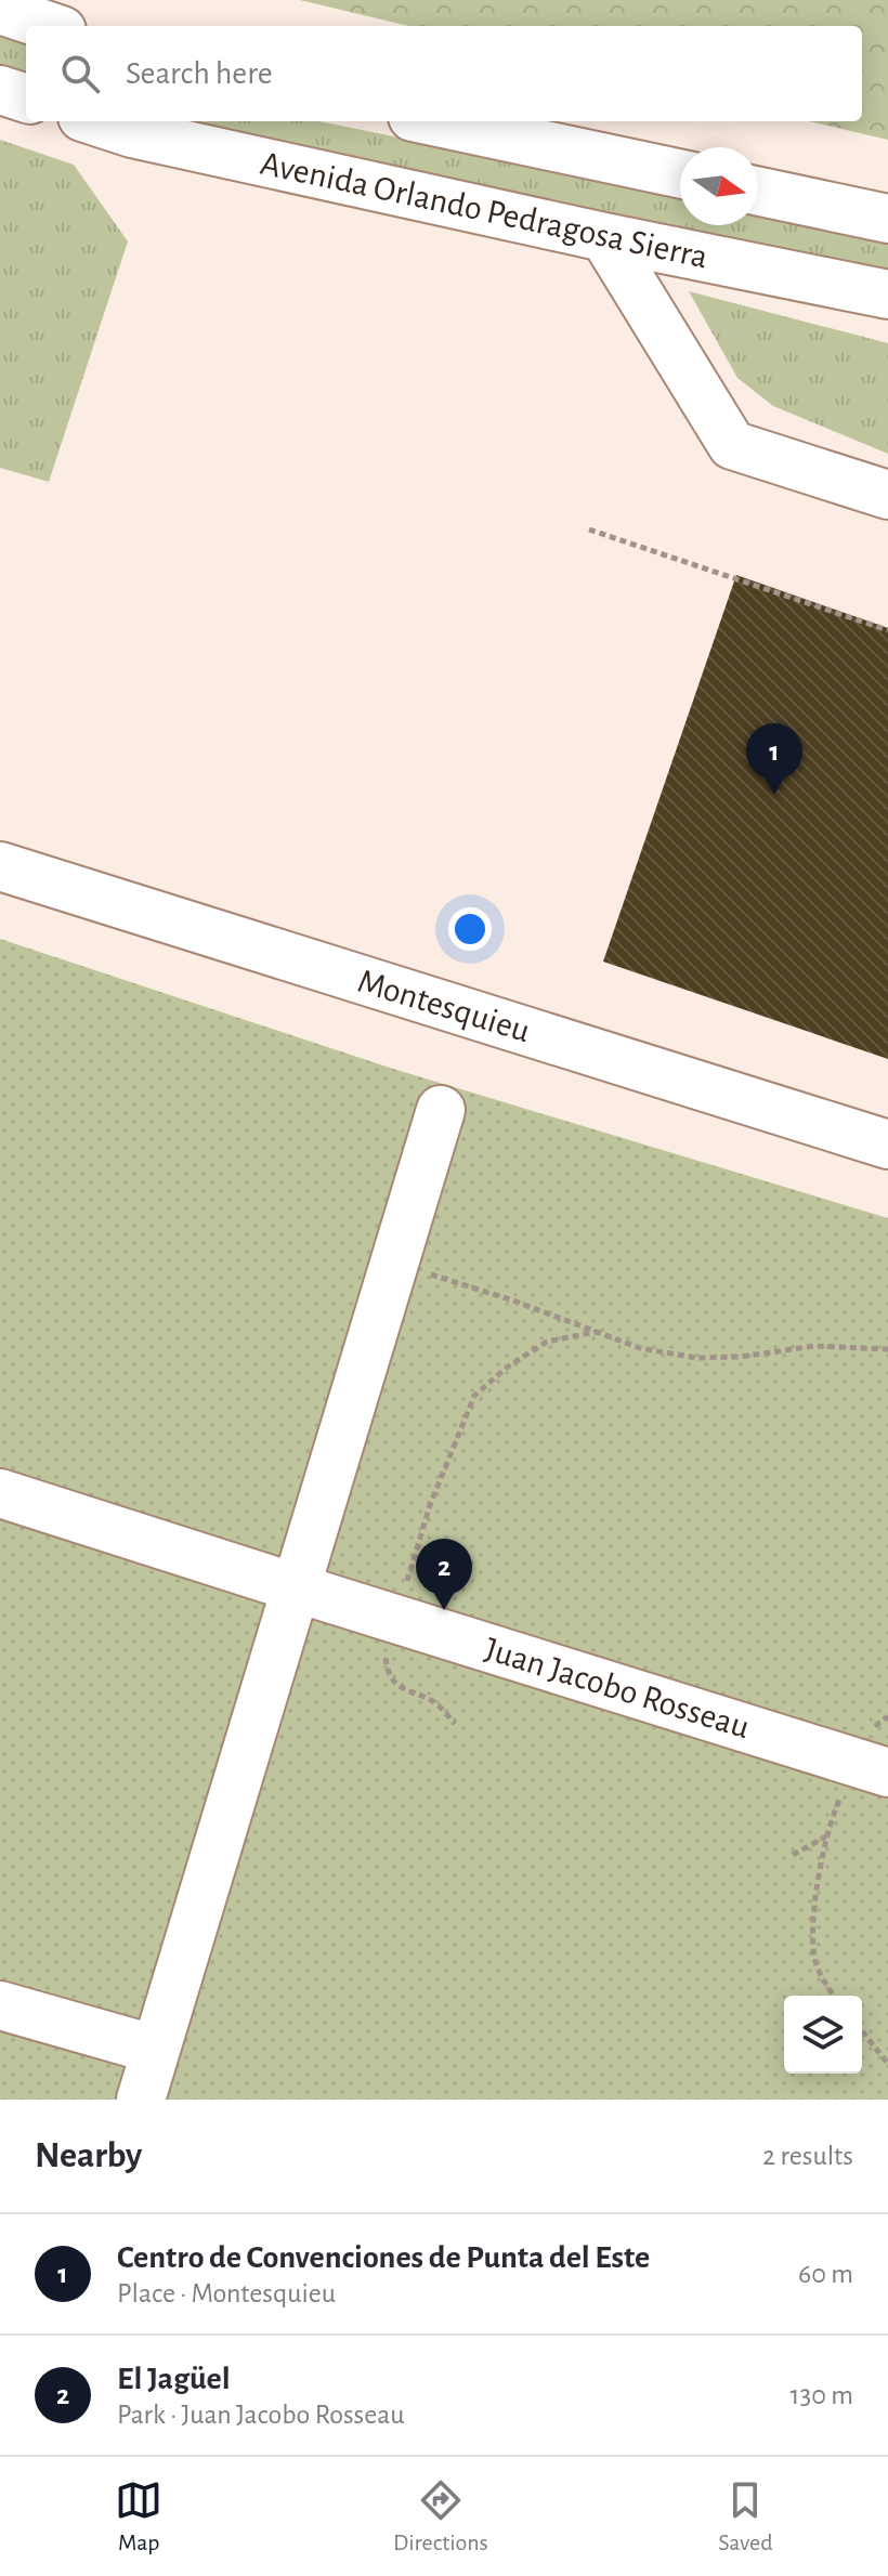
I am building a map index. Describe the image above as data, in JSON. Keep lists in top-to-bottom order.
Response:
{
  "streets": {
    "street": ["Avenida Orlando Pedragosa Sierra", "Montesquieu", "Juan Jacobo Rosseau"]
  },
  "north": "right",
  "page": {
    "search": "Search here",
    "pins": ["1", "2"],
    "heading": ["Nearby", "2 results"],
    "list": [
      {
        "mark": "1",
        "name": "Centro de Convenciones de Punta del Este",
        "note": "Place · Montesquieu",
        "value": "60 m"
      },
      {
        "mark": "2",
        "name": "El Jagüel",
        "note": "Park · Juan Jacobo Rosseau",
        "value": "130 m"
      }
    ],
    "nav": ["Map", "Directions", "Saved"]
  }
}
